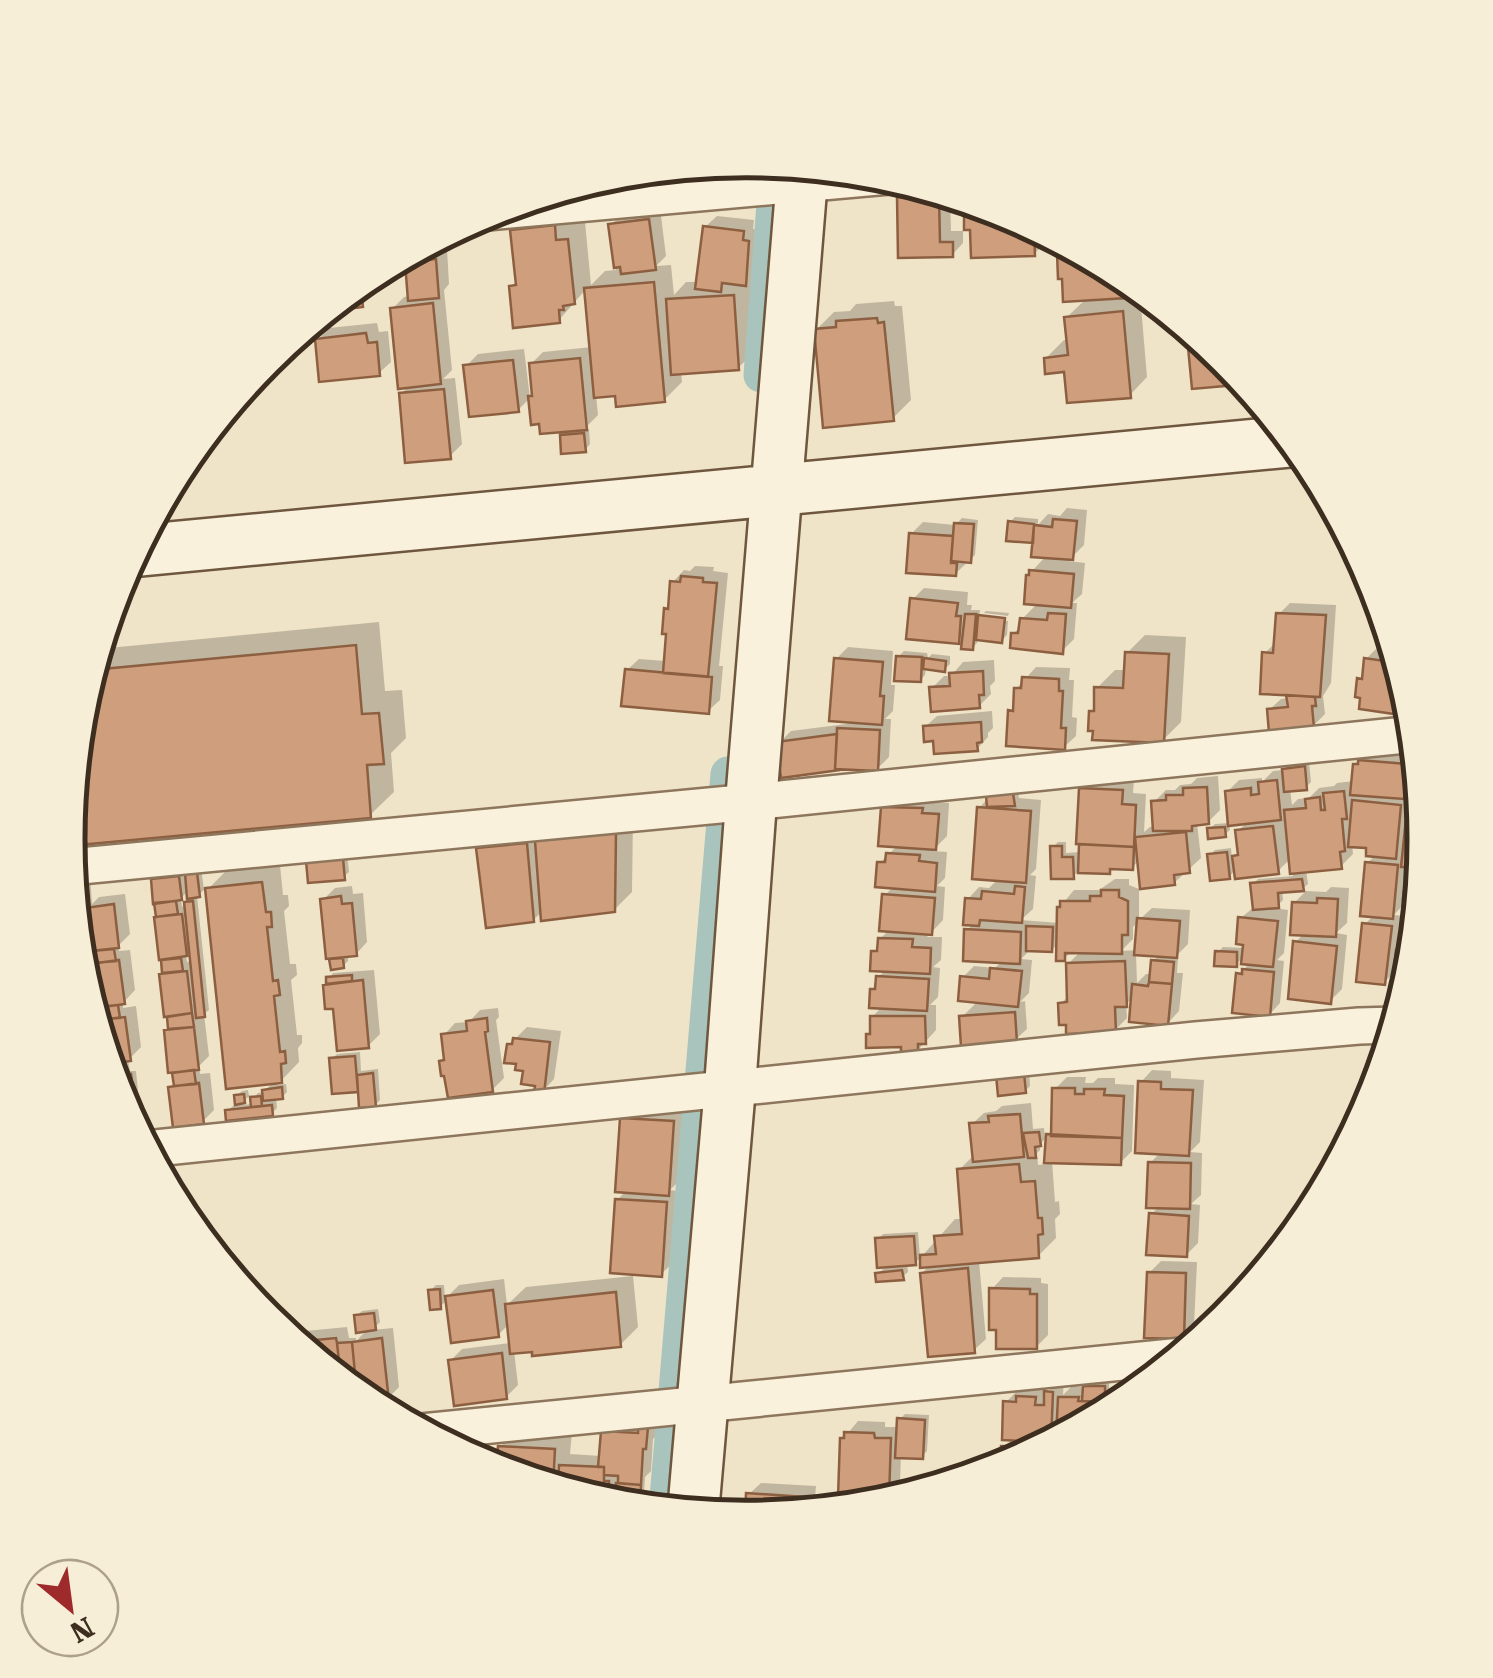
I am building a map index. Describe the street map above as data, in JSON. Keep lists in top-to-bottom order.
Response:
{
  "north": "bottom right"
}
